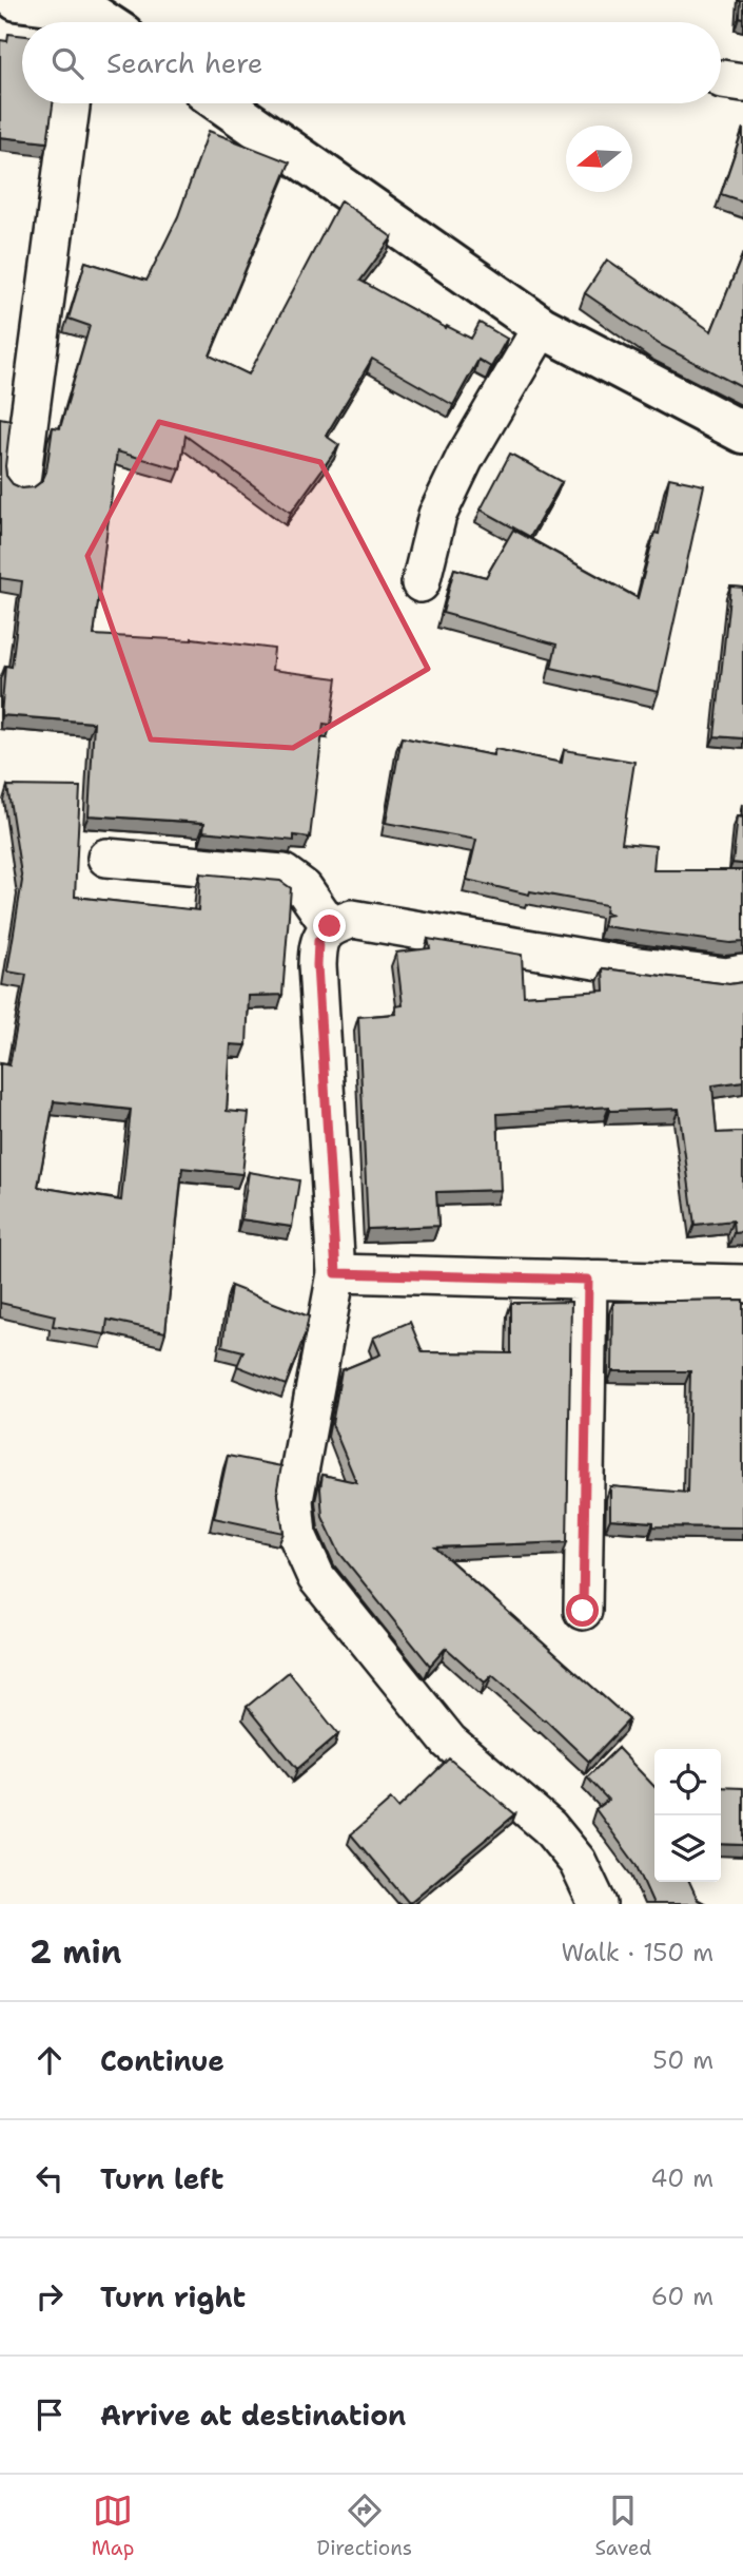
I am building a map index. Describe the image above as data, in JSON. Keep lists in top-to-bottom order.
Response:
{
  "north": "left",
  "page": {
    "search": "Search here",
    "heading": ["2 min", "Walk · 150 m"],
    "list": [
      ["Continue", "50 m"],
      ["Turn left", "40 m"],
      ["Turn right", "60 m"],
      "Arrive at destination"
    ],
    "nav": ["Map", "Directions", "Saved"]
  }
}
